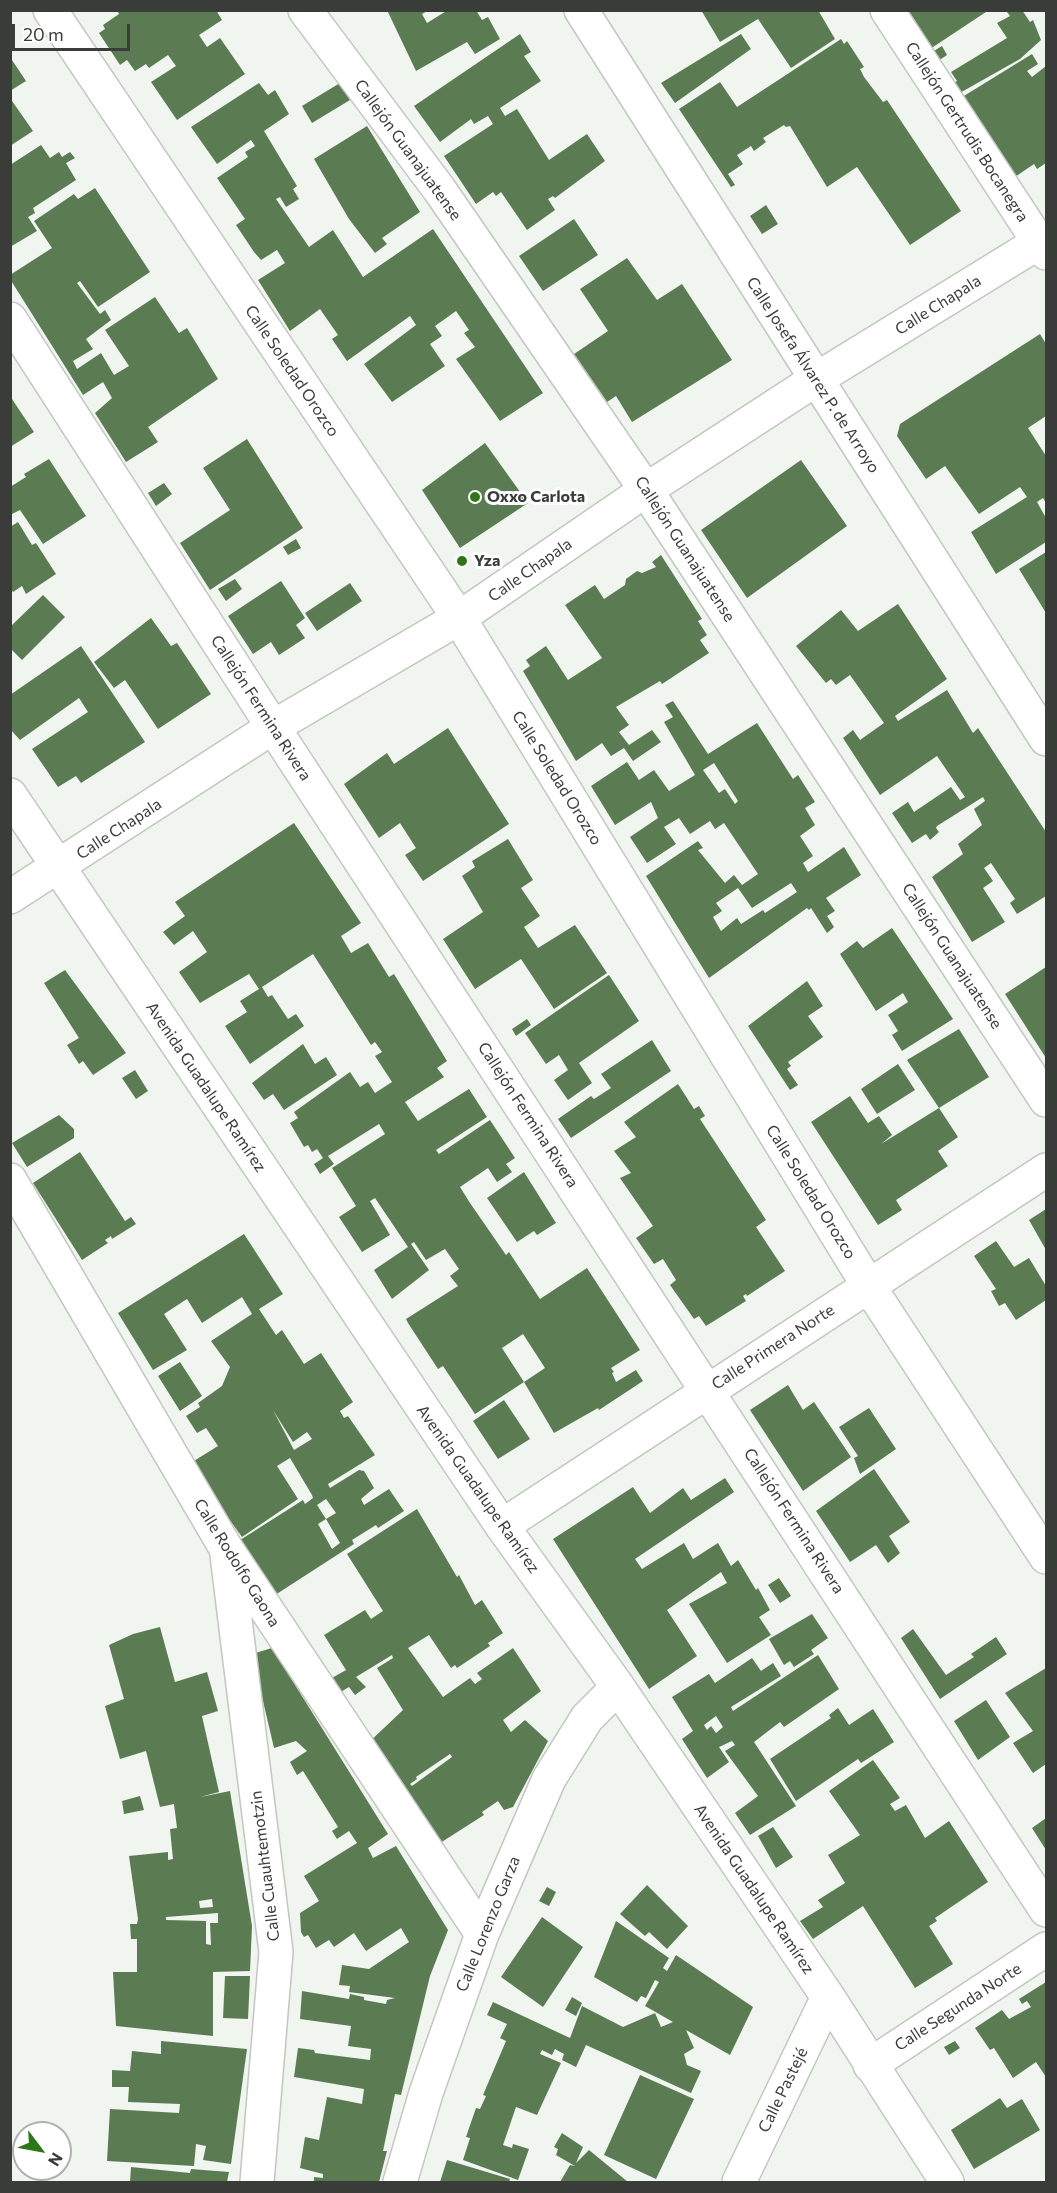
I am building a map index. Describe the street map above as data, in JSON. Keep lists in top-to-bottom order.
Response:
{
  "streets": {
    "street": [
      "Callejón Gertrudis Bocanegra",
      "Callejón Guanajuatense",
      "Calle Chapala",
      "Calle Soledad Orozco",
      "Calle Josefa Álvarez P. de Arroyo",
      "Callejón Fermina Rivera",
      "Avenida Guadalupe Ramírez",
      "Calle Primera Norte",
      "Calle Rodolfo Gaona",
      "Calle Cuauhtemotzin",
      "Calle Lorenzo Garza",
      "Calle Segunda Norte",
      "Calle Pastejé"
    ]
  },
  "crossings": [
    ["Callejón Gertrudis Bocanegra", "Calle Chapala"],
    ["Callejón Guanajuatense", "Calle Chapala"],
    ["Calle Chapala", "Calle Soledad Orozco"],
    ["Calle Chapala", "Calle Josefa Álvarez P. de Arroyo"],
    ["Calle Chapala", "Callejón Fermina Rivera"],
    ["Calle Chapala", "Avenida Guadalupe Ramírez"],
    ["Calle Soledad Orozco", "Calle Primera Norte"],
    ["Callejón Fermina Rivera", "Calle Primera Norte"],
    ["Avenida Guadalupe Ramírez", "Calle Primera Norte"],
    ["Avenida Guadalupe Ramírez", "Calle Lorenzo Garza"],
    ["Avenida Guadalupe Ramírez", "Calle Segunda Norte"],
    ["Avenida Guadalupe Ramírez", "Calle Pastejé"],
    ["Calle Rodolfo Gaona", "Calle Cuauhtemotzin"],
    ["Calle Rodolfo Gaona", "Calle Lorenzo Garza"]
  ],
  "places": ["Oxxo Carlota", "Yza"],
  "scale_bar": "20 m",
  "north": "bottom right"
}
